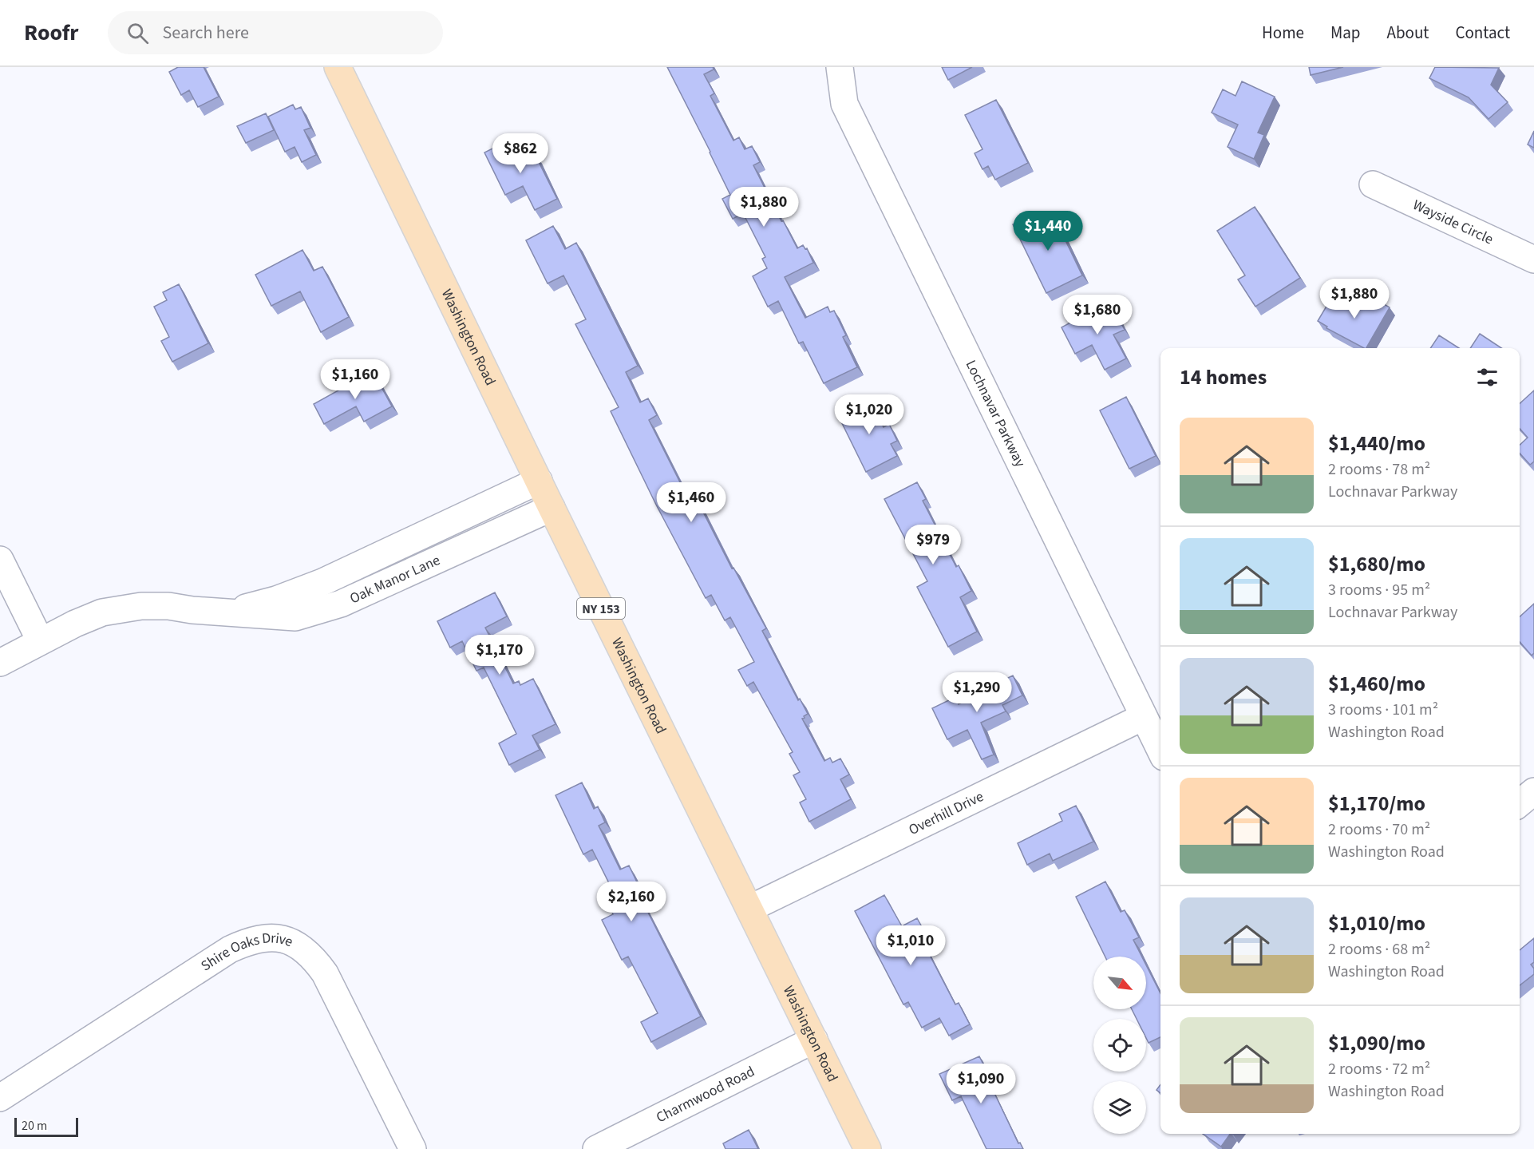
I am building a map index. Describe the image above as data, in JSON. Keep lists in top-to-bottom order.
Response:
{
  "streets": {
    "main road": ["Washington Road", "NY 153"],
    "street": [
      "Wayside Circle",
      "Lochnavar Parkway",
      "Oak Manor Lane",
      "Overhill Drive",
      "Shire Oaks Drive",
      "Charmwood Road"
    ]
  },
  "crossings": [
    ["Washington Road", "Oak Manor Lane"],
    ["Washington Road", "Overhill Drive"],
    ["Washington Road", "Charmwood Road"],
    ["Lochnavar Parkway", "Overhill Drive"]
  ],
  "scale_bar": "20 m",
  "north": "bottom right",
  "page": {
    "header": "Roofr",
    "search": "Search here",
    "nav": [
      "Home",
      "Map",
      "About",
      "Contact"
    ],
    "price": [
      "$862",
      "$1,880",
      "$1,440",
      "$1,880",
      "$1,680",
      "$1,160",
      "$1,020",
      "$1,460",
      "$979",
      "$1,170",
      "$1,290",
      "$2,160",
      "$1,010",
      "$1,090"
    ],
    "heading": "14 homes",
    "list": [
      {
        "name": "$1,440/mo",
        "note": "2 rooms · 78 m² · Lochnavar Parkway"
      },
      {
        "name": "$1,680/mo",
        "note": "3 rooms · 95 m² · Lochnavar Parkway"
      },
      {
        "name": "$1,460/mo",
        "note": "3 rooms · 101 m² · Washington Road"
      },
      {
        "name": "$1,170/mo",
        "note": "2 rooms · 70 m² · Washington Road"
      },
      {
        "name": "$1,010/mo",
        "note": "2 rooms · 68 m² · Washington Road"
      },
      {
        "name": "$1,090/mo",
        "note": "2 rooms · 72 m² · Washington Road"
      }
    ],
    "scale": "20 m"
  }
}
